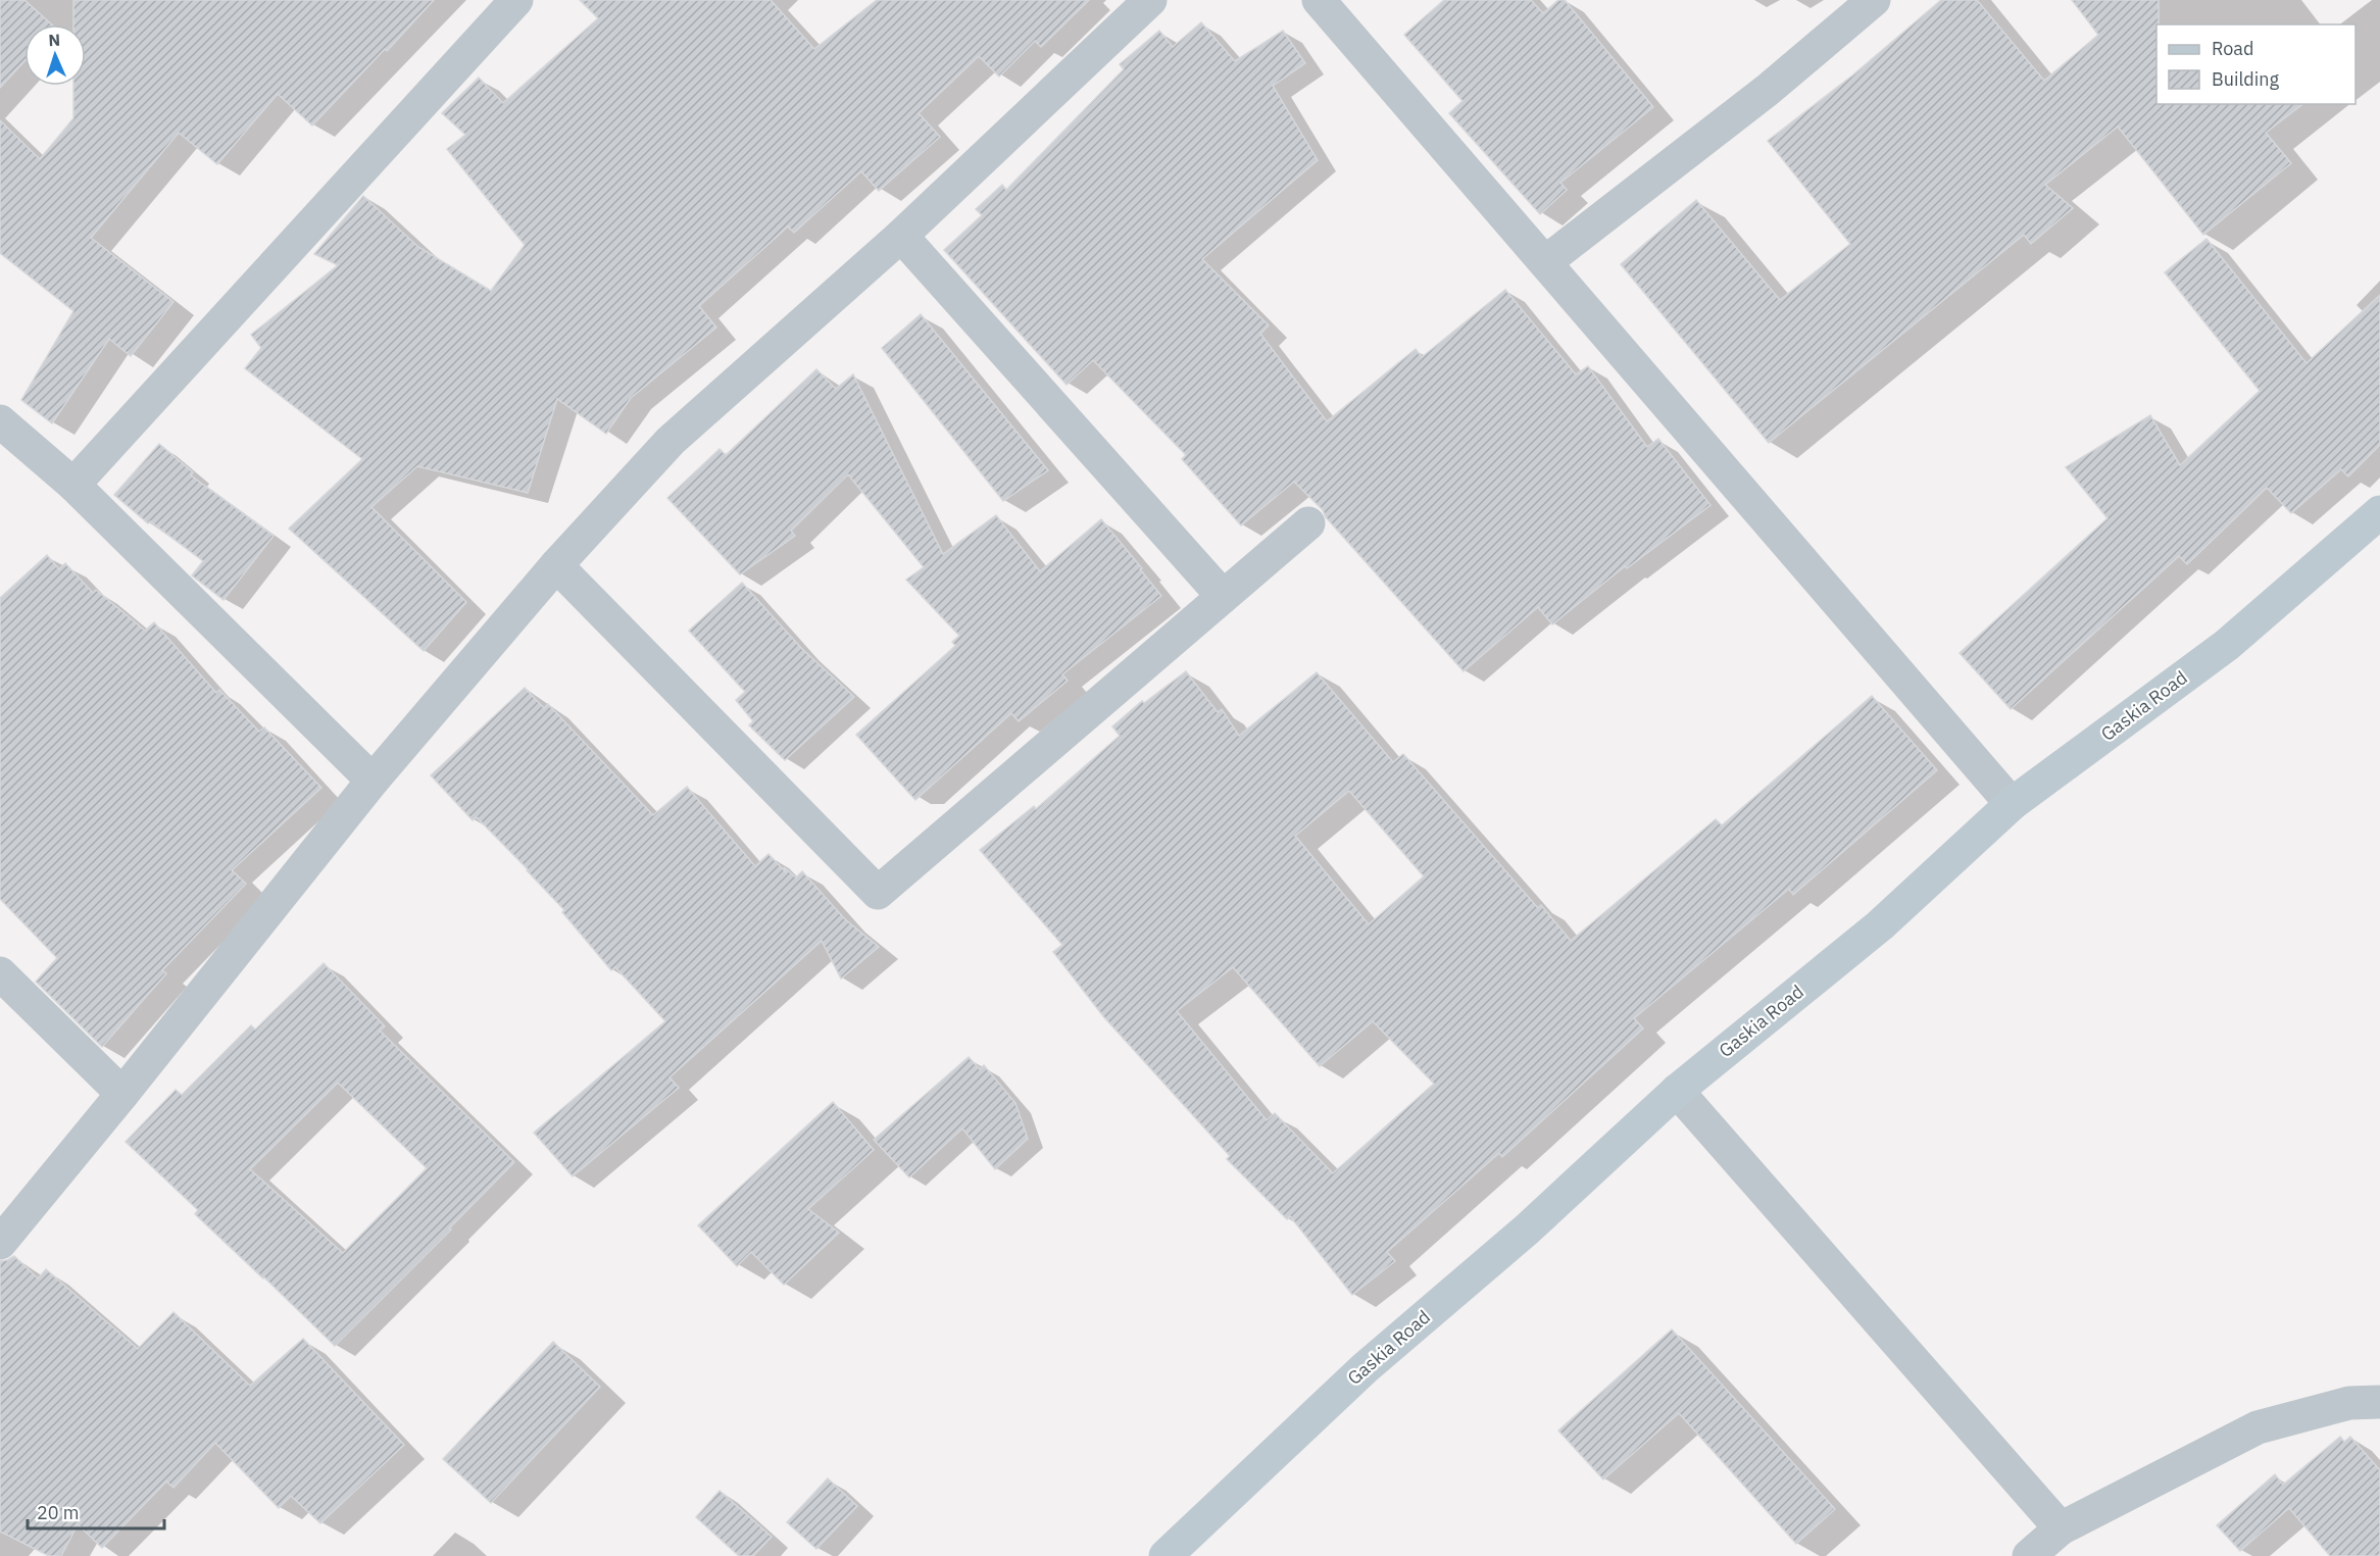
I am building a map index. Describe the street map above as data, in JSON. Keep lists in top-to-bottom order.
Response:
{
  "streets": {
    "main road": ["Gaskia Road"]
  },
  "legend": ["Road", "Building"],
  "scale_bar": "20 m",
  "north": "top"
}
